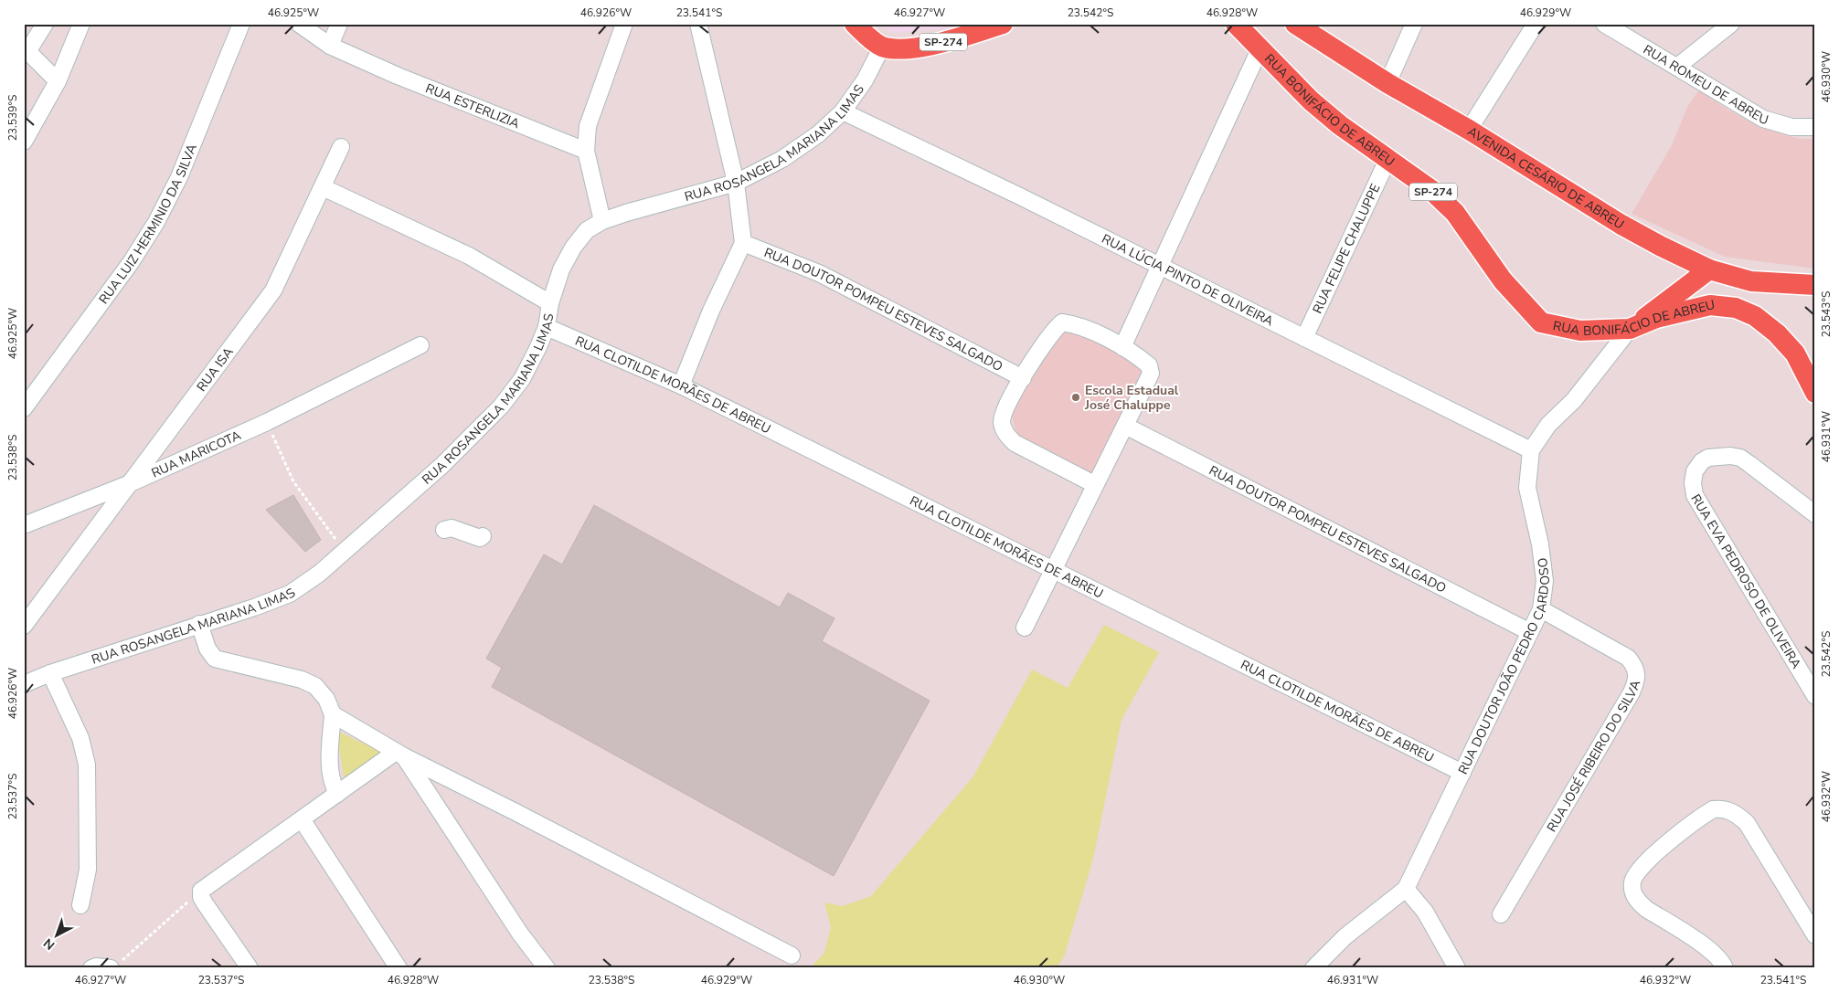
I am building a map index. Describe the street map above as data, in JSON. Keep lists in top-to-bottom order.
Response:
{
  "streets": {
    "main road": ["SP-274", "RUA BONIFÁCIO DE ABREU", "AVENIDA CESÁRIO DE ABREU"],
    "street": [
      "RUA ROMEU DE ABREU",
      "RUA ESTERLIZIA",
      "RUA ROSANGELA MARIANA LIMAS",
      "RUA LUIZ HERMINIO DA SILVA",
      "RUA FELIPE CHALUPPE",
      "RUA LÚCIA PINTO DE OLIVEIRA",
      "RUA DOUTOR POMPEU ESTEVES SALGADO",
      "RUA ISA",
      "RUA CLOTILDE MORÃES DE ABREU",
      "RUA MARICOTA",
      "RUA EVA PEDROSO DE OLIVEIRA",
      "RUA DOUTOR JOÃO PEDRO CARDOSO",
      "RUA JOSÉ RIBEIRO DO SILVA"
    ]
  },
  "crossings": [
    ["SP-274", "RUA ROSANGELA MARIANA LIMAS"],
    ["RUA BONIFÁCIO DE ABREU", "RUA FELIPE CHALUPPE"],
    ["RUA BONIFÁCIO DE ABREU", "RUA DOUTOR JOÃO PEDRO CARDOSO"],
    ["RUA ROSANGELA MARIANA LIMAS", "RUA LÚCIA PINTO DE OLIVEIRA"],
    ["RUA ROSANGELA MARIANA LIMAS", "RUA CLOTILDE MORÃES DE ABREU"],
    ["RUA FELIPE CHALUPPE", "RUA LÚCIA PINTO DE OLIVEIRA"],
    ["RUA LÚCIA PINTO DE OLIVEIRA", "RUA DOUTOR JOÃO PEDRO CARDOSO"],
    ["RUA DOUTOR POMPEU ESTEVES SALGADO", "RUA DOUTOR JOÃO PEDRO CARDOSO"],
    ["RUA ISA", "RUA MARICOTA"],
    ["RUA CLOTILDE MORÃES DE ABREU", "RUA DOUTOR JOÃO PEDRO CARDOSO"],
    ["RUA DOUTOR JOÃO PEDRO CARDOSO", "RUA JOSÉ RIBEIRO DO SILVA"]
  ],
  "places": ["Escola Estadual José Chaluppe"],
  "north": "bottom left",
  "coordinates": [
    "46.925°W",
    "46.926°W",
    "23.541°S",
    "46.927°W",
    "23.542°S",
    "46.928°W",
    "46.929°W",
    "46.930°W",
    "23.539°S",
    "23.543°S",
    "46.931°W",
    "23.538°S",
    "46.932°W",
    "23.537°S"
  ]
}
